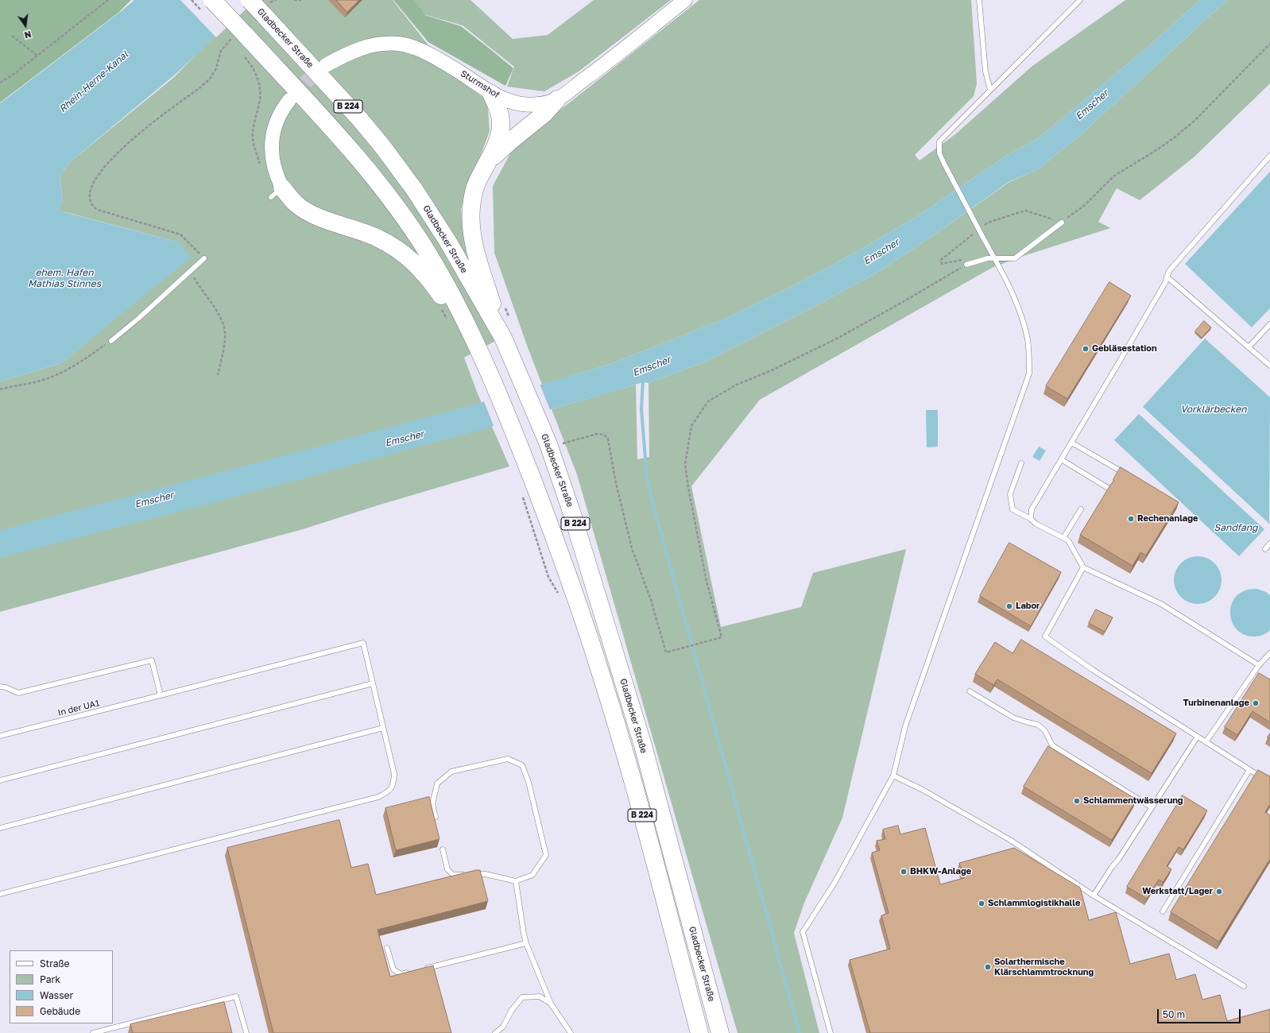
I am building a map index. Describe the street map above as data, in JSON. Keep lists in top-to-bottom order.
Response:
{
  "streets": {
    "highway": ["Gladbecker Straße", "B 224"],
    "street": ["Sturmshof"],
    "lane": ["In der UA1"]
  },
  "water": [
    "Rhein-Herne-Kanal",
    "Emscher",
    "ehem. Hafen Mathias Stinnes",
    "Vorklärbecken",
    "Sandfang"
  ],
  "places": [
    "Gebläsestation",
    "Rechenanlage",
    "Labor",
    "Turbinenanlage",
    "Schlammentwässerung",
    "BHKW-Anlage",
    "Werkstatt/Lager",
    "Schlammlogistikhalle",
    "Solarthermische Klärschlammtrocknung"
  ],
  "legend": [
    "Straße",
    "Park",
    "Wasser",
    "Gebäude"
  ],
  "scale_bar": "50 m",
  "north": "bottom"
}
